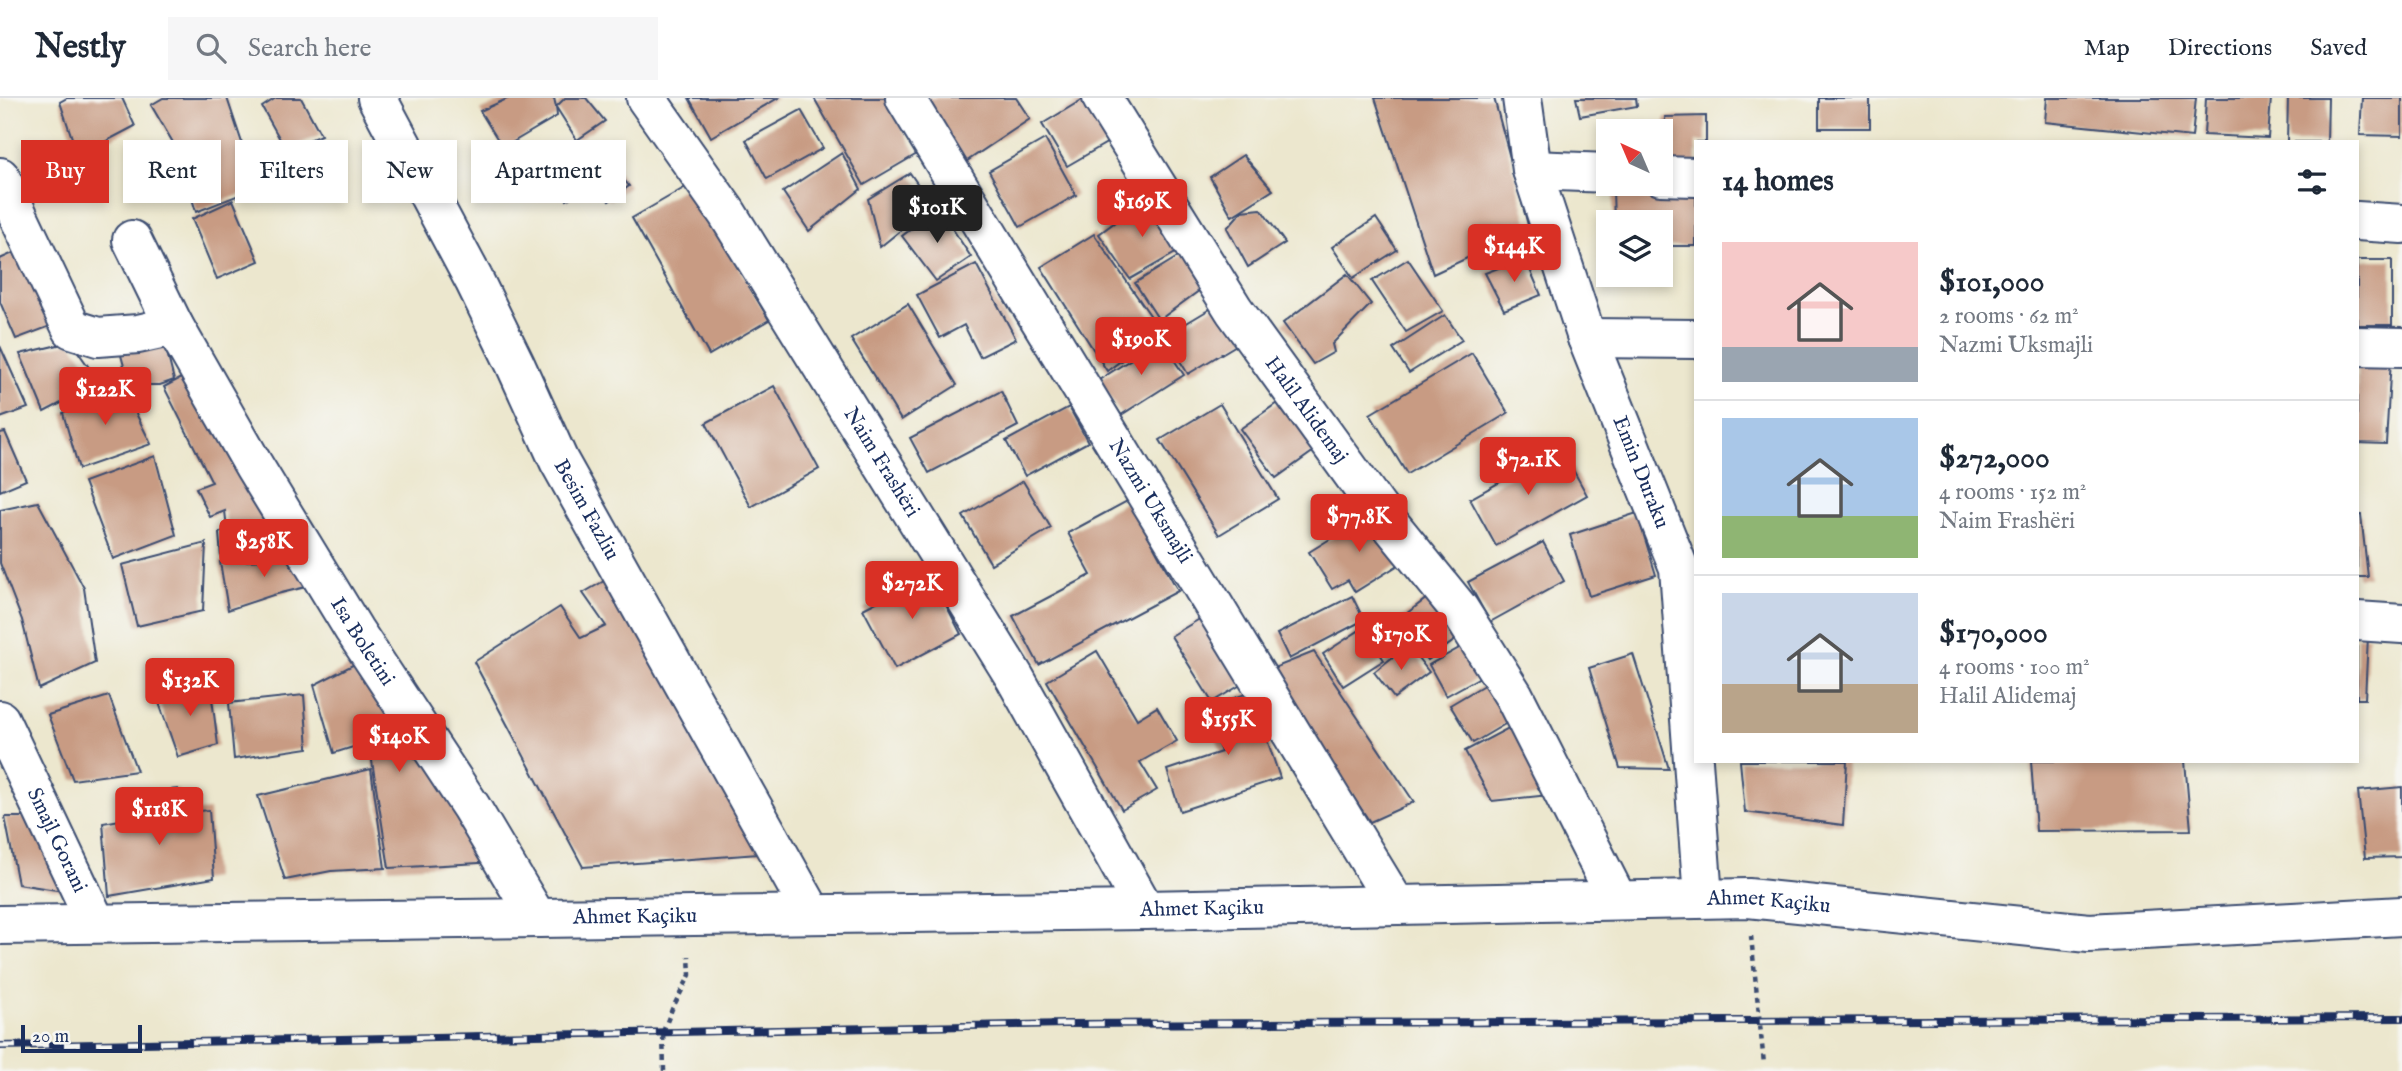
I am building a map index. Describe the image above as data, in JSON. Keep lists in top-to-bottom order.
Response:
{
  "streets": {
    "street": [
      "Halil Alidemaj",
      "Naim Frashëri",
      "Emin Duraku",
      "Nazmi Uksmajli",
      "Besim Fazliu",
      "Isa Boletini",
      "Smajl Gorani",
      "Ahmet Kaçiku"
    ]
  },
  "crossings": [
    ["Halil Alidemaj", "Ahmet Kaçiku"],
    ["Naim Frashëri", "Ahmet Kaçiku"],
    ["Emin Duraku", "Ahmet Kaçiku"],
    ["Nazmi Uksmajli", "Ahmet Kaçiku"],
    ["Besim Fazliu", "Ahmet Kaçiku"],
    ["Isa Boletini", "Ahmet Kaçiku"],
    ["Smajl Gorani", "Ahmet Kaçiku"]
  ],
  "scale_bar": "20 m",
  "north": "top left",
  "page": {
    "header": "Nestly",
    "search": "Search here",
    "nav": ["Map", "Directions", "Saved"],
    "chip": [
      "Buy",
      "Rent",
      "Filters",
      "New",
      "Apartment"
    ],
    "heading": "14 homes",
    "price": [
      "$169K",
      "$101K",
      "$144K",
      "$190K",
      "$122K",
      "$72.1K",
      "$77.8K",
      "$258K",
      "$272K",
      "$170K",
      "$132K",
      "$155K",
      "$140K",
      "$118K"
    ],
    "list": [
      {
        "name": "$101,000",
        "note": "2 rooms · 62 m² · Nazmi Uksmajli"
      },
      {
        "name": "$272,000",
        "note": "4 rooms · 152 m² · Naim Frashëri"
      },
      {
        "name": "$170,000",
        "note": "4 rooms · 100 m² · Halil Alidemaj"
      }
    ],
    "scale": "20 m"
  }
}
